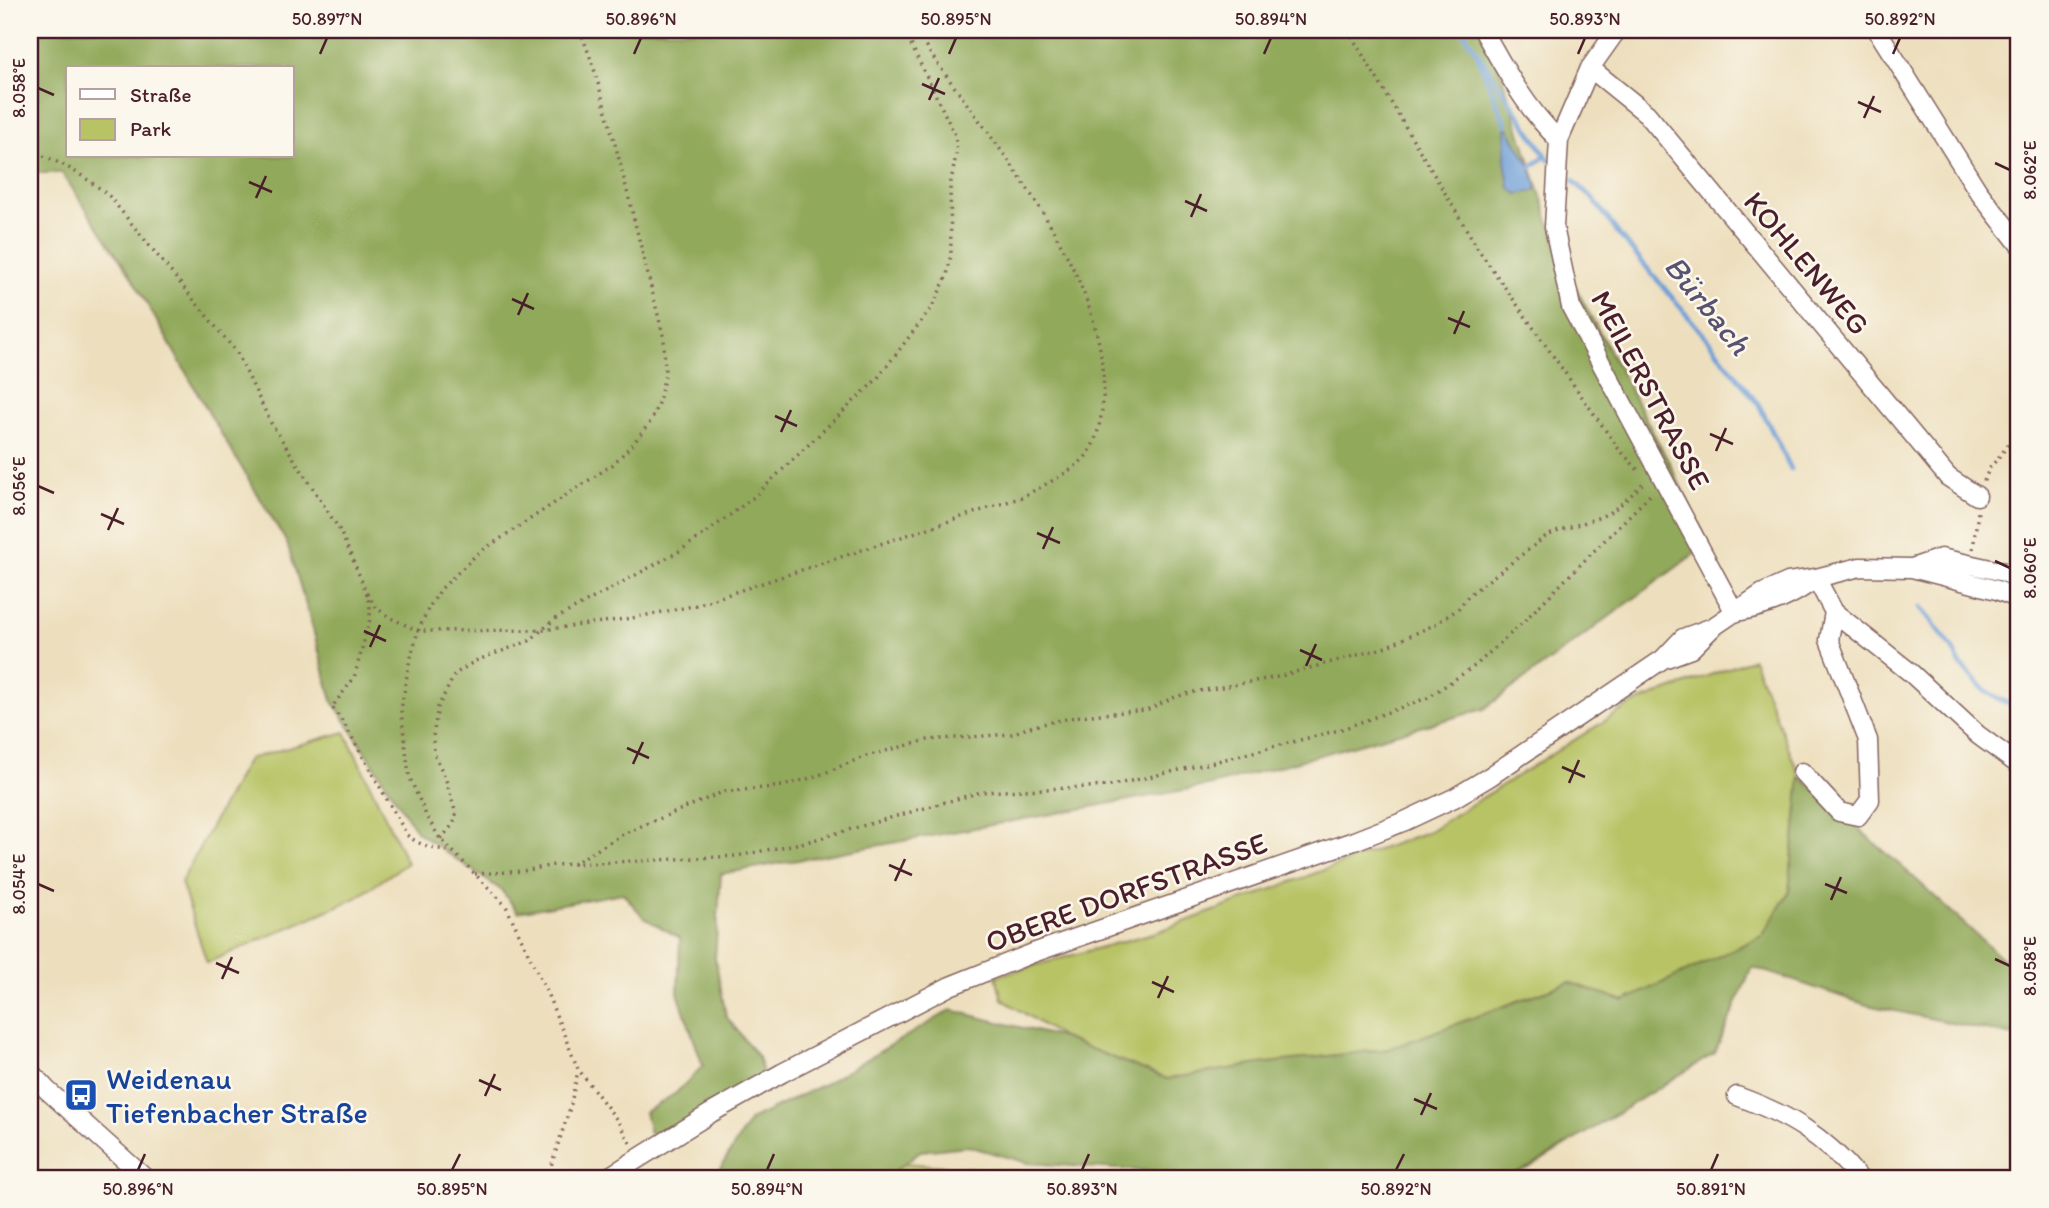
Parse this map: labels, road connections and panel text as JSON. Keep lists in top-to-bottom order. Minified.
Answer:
{"streets":{"street":["KOHLENWEG","MEILERSTRASSE","OBERE DORFSTRASSE"]},"crossings":[["KOHLENWEG","MEILERSTRASSE"],["MEILERSTRASSE","OBERE DORFSTRASSE"]],"water":["Bürbach"],"places":{"bus stop":["Weidenau Tiefenbacher Straße"]},"legend":["Straße","Park"],"coordinates":["50.897°N","50.896°N","50.895°N","50.894°N","50.893°N","50.892°N","8.058°E","8.062°E","8.056°E","8.060°E","8.054°E","50.891°N"]}
